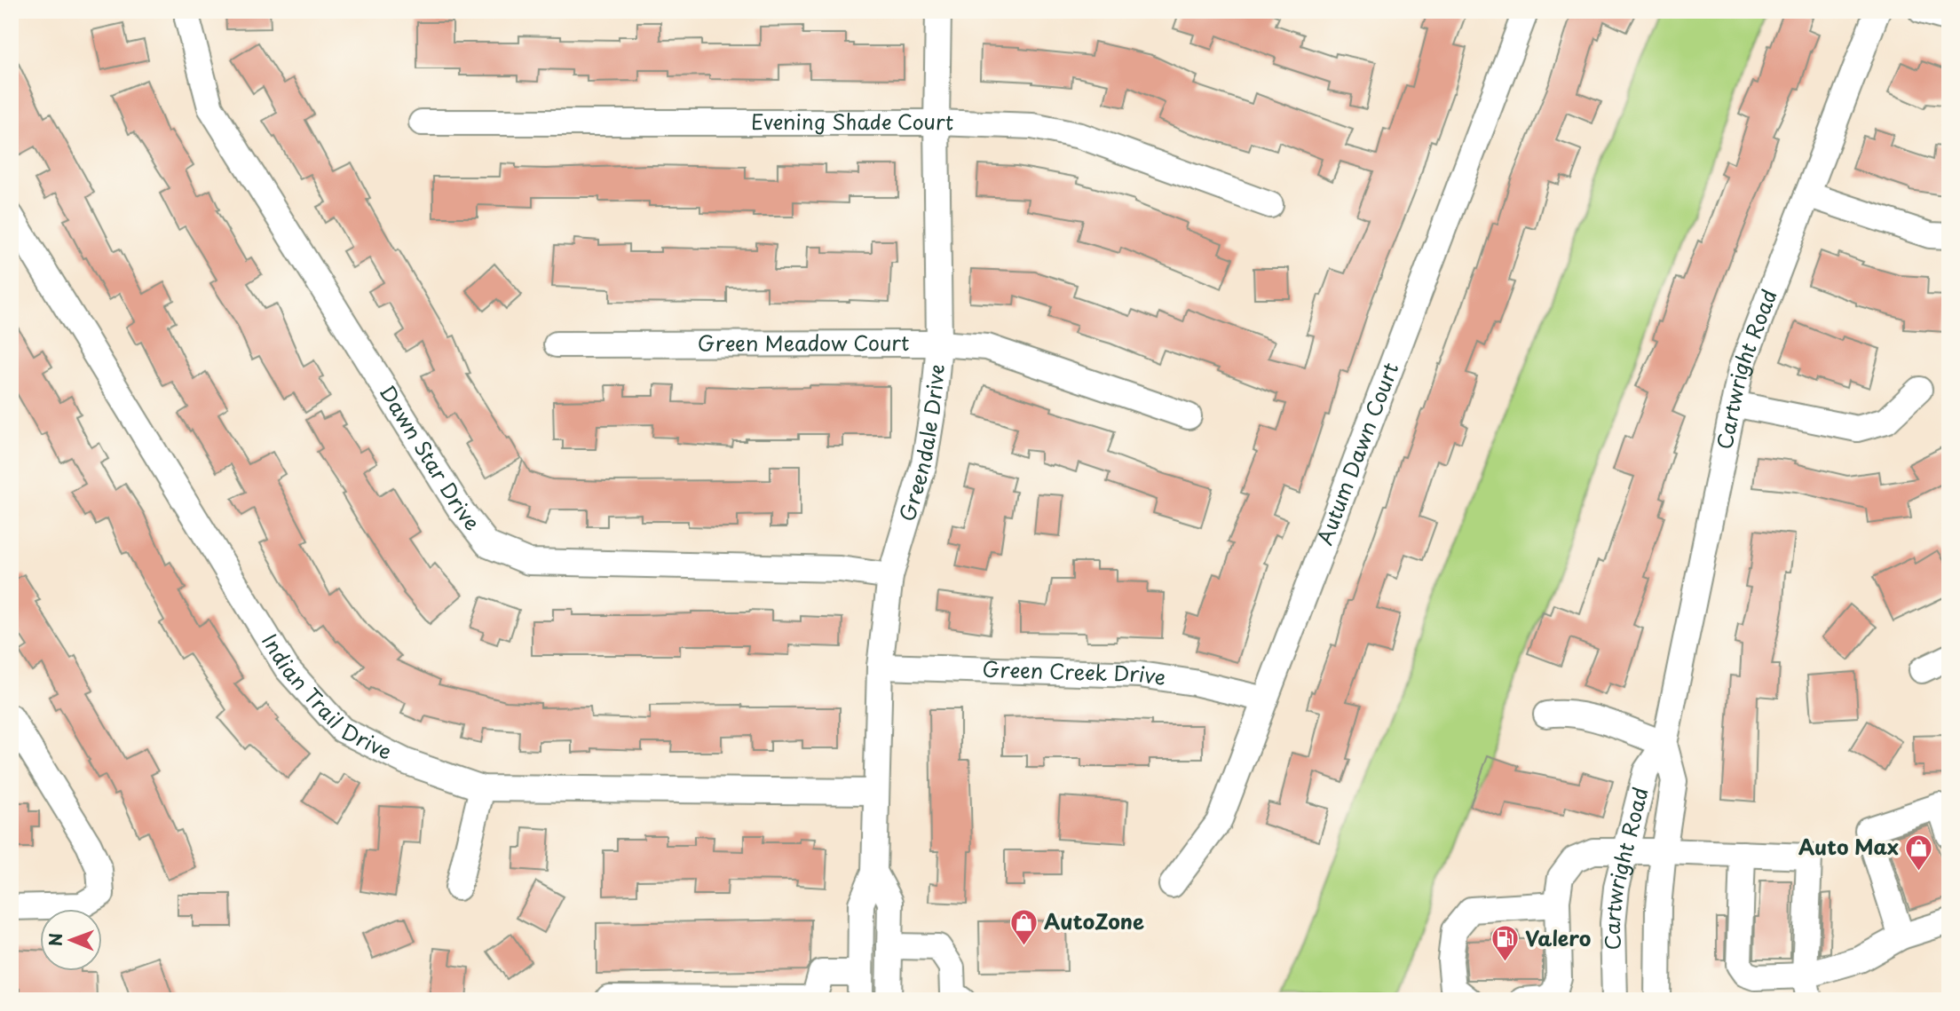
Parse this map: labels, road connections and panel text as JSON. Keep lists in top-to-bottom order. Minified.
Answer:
{"streets":{"street":["Evening Shade Court","Green Meadow Court","Cartwright Road","Greendale Drive","Autum Dawn Court","Dawn Star Drive","Green Creek Drive","Indian Trail Drive"]},"crossings":[["Evening Shade Court","Greendale Drive"],["Green Meadow Court","Greendale Drive"],["Greendale Drive","Dawn Star Drive"],["Greendale Drive","Green Creek Drive"],["Greendale Drive","Indian Trail Drive"],["Autum Dawn Court","Green Creek Drive"]],"places":{"shop":["Auto Max","AutoZone"],"fuel station":["Valero"]},"north":"left"}
